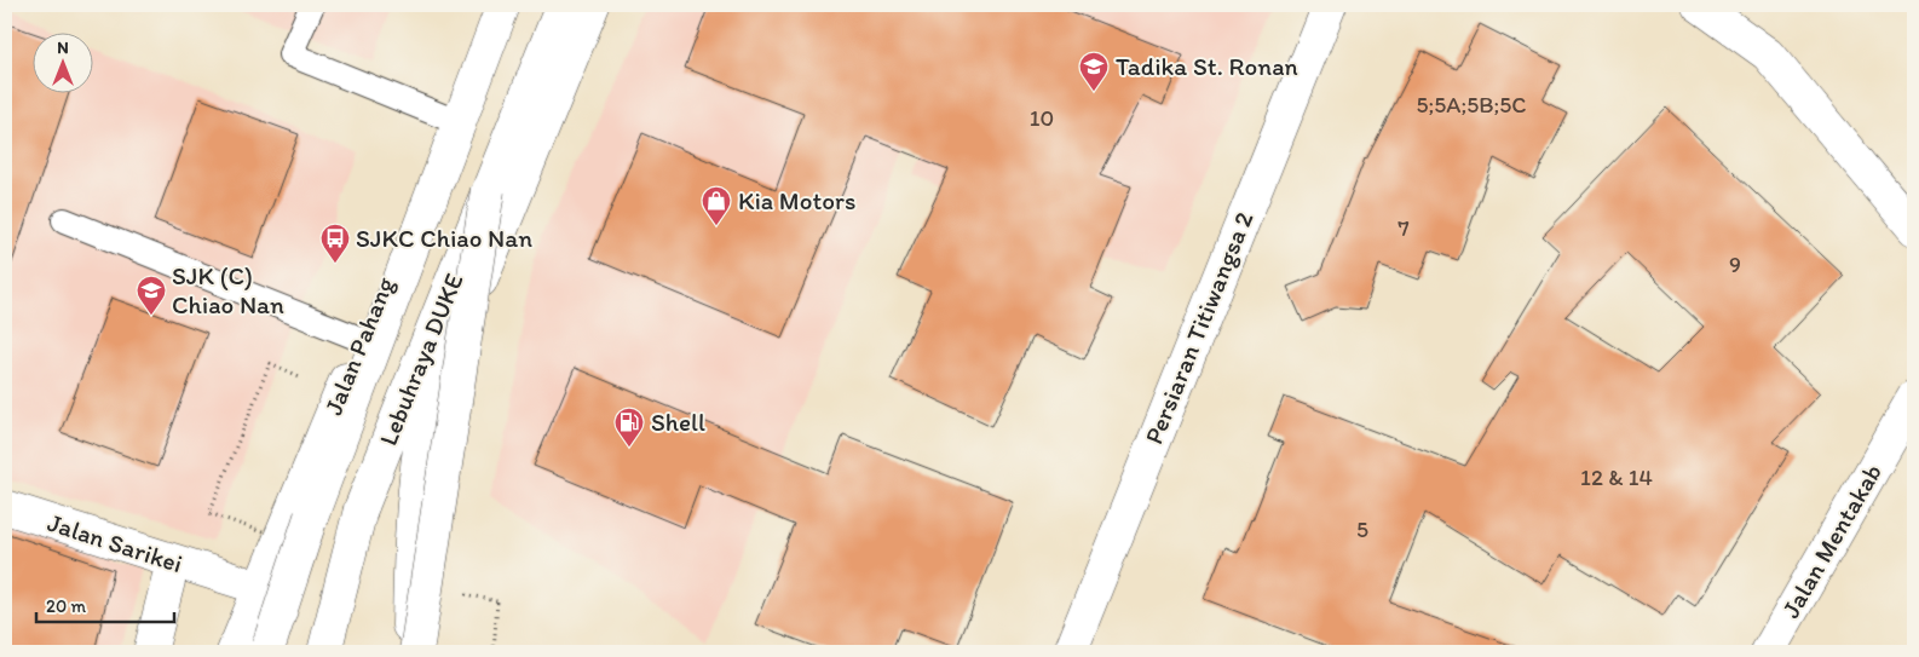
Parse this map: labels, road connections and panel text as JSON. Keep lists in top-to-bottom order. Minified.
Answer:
{"streets":{"main road":["Persiaran Titiwangsa 2","Jalan Pahang","Lebuhraya DUKE","Jalan Mentakab","Jalan Sarikei"]},"crossings":[["Jalan Pahang","Jalan Sarikei"]],"places":{"school or university":["Tadika St. Ronan","SJK (C) Chiao Nan"],"shop":["Kia Motors"],"bus stop":["SJKC Chiao Nan"],"fuel station":["Shell"]},"house_numbers":["5;5A;5B;5C","10","7","9","12 & 14","5"],"scale_bar":"20 m","north":"top"}
